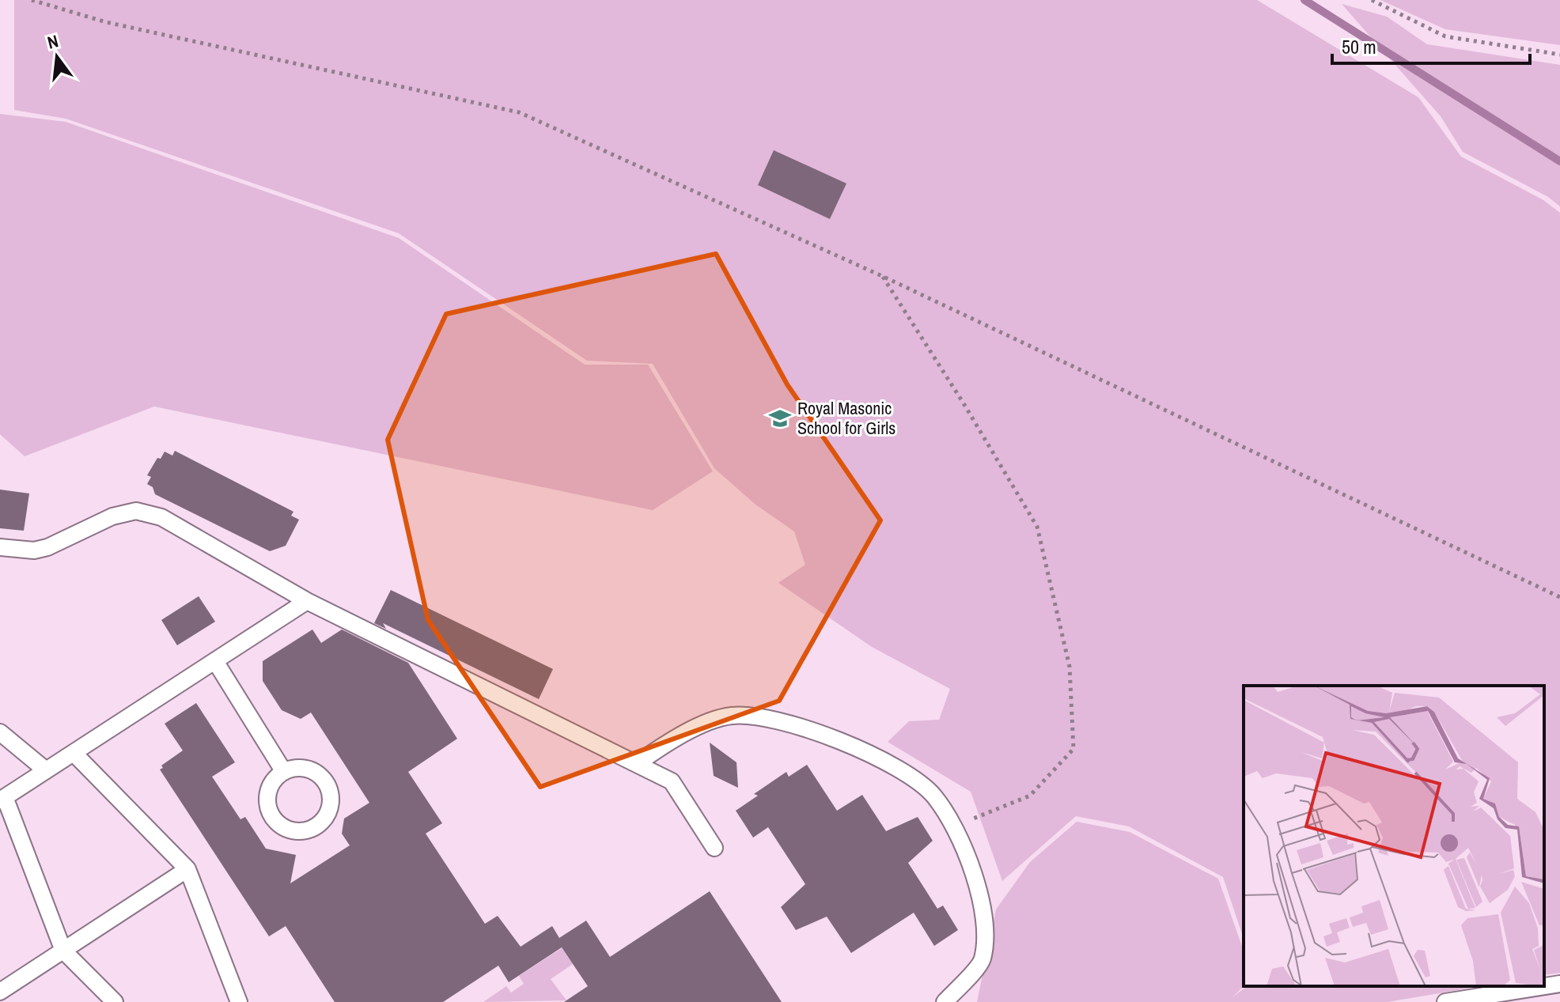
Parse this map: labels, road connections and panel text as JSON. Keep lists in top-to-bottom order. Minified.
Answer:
{"places":{"school or university":["Royal Masonic School for Girls"]},"scale_bar":"50 m","north":"top"}
